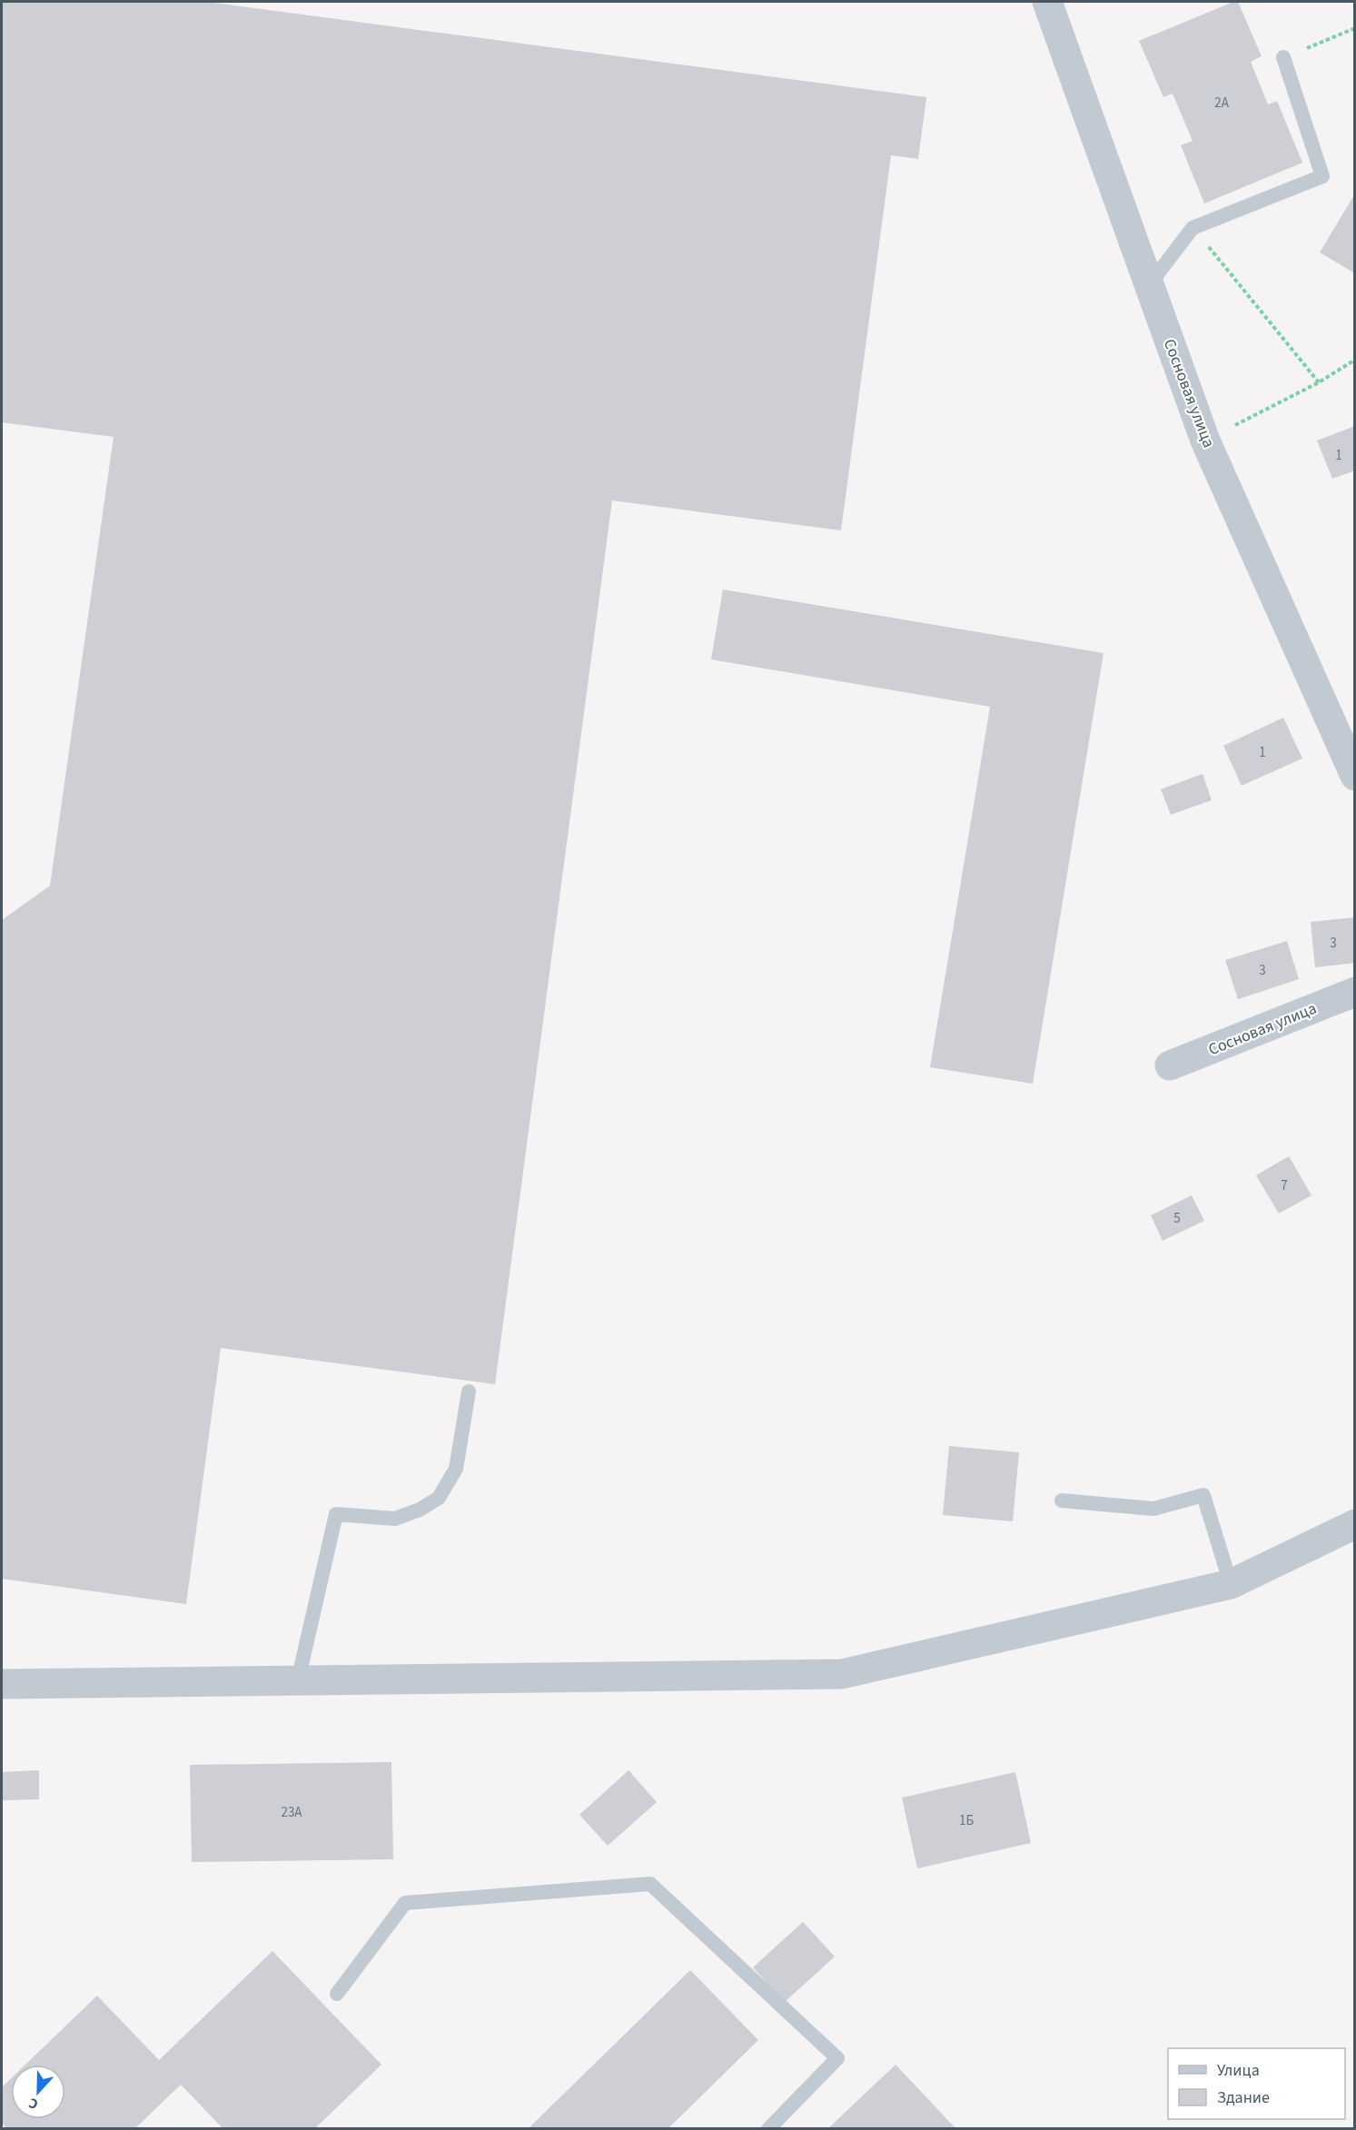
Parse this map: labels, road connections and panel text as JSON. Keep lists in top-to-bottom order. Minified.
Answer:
{"streets":{"street":["Сосновая улица"]},"house_numbers":["2А","1","1","3","3","7","5","23А","1Б"],"legend":["Улица","Здание"],"north":"bottom"}
